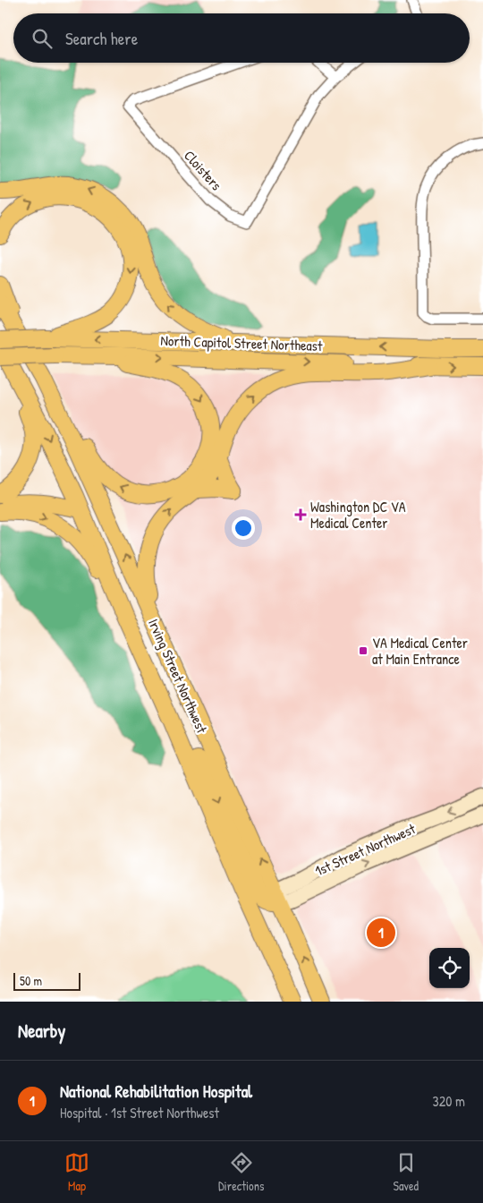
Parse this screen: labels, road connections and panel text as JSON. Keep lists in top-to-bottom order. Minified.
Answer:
{"streets":{"main road":["North Capitol Street Northeast","Irving Street Northwest"],"street":["Cloisters","1st Street Northwest"]},"crossings":[["Irving Street Northwest","1st Street Northwest"]],"places":{"health":["Washington DC VA Medical Center"],"transit":["VA Medical Center at Main Entrance"]},"scale_bar":"50 m","page":{"search":"Search here","pins":"1","scale":"50 m","heading":"Nearby","list":[{"mark":"1","name":"National Rehabilitation Hospital","note":"Hospital · 1st Street Northwest","value":"320 m"}],"nav":["Map","Directions","Saved"]}}
